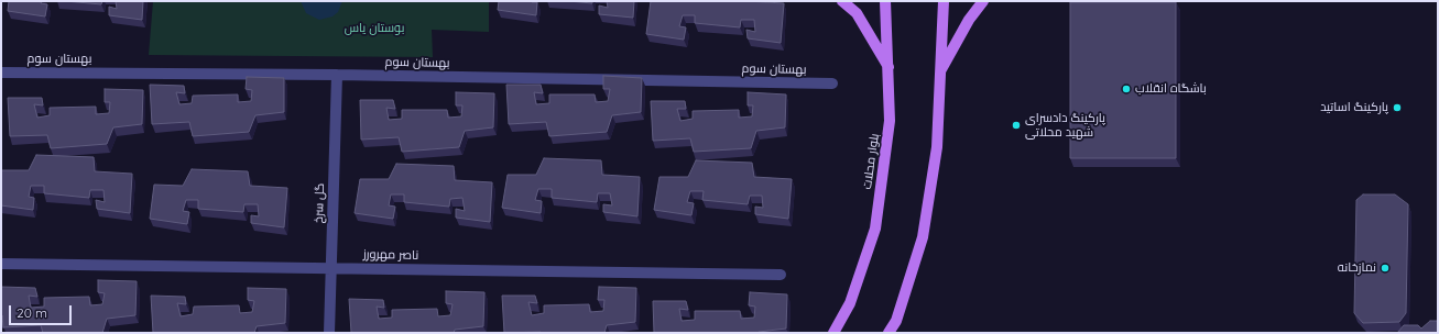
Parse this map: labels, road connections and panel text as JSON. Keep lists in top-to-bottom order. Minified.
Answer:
{"streets":{"main road":["بلوار محلات"],"street":["بهستان سوم","گل سرخ","ناصر مهرورز"]},"crossings":[["بهستان سوم","گل سرخ"],["گل سرخ","ناصر مهرورز"]],"parks":["بوستان یاس"],"places":["باشگاه انقلاب","پارکینگ اساتید","پارکینگ دادسرای شهید محلاتی","نمازخانه"],"scale_bar":"20 m"}
